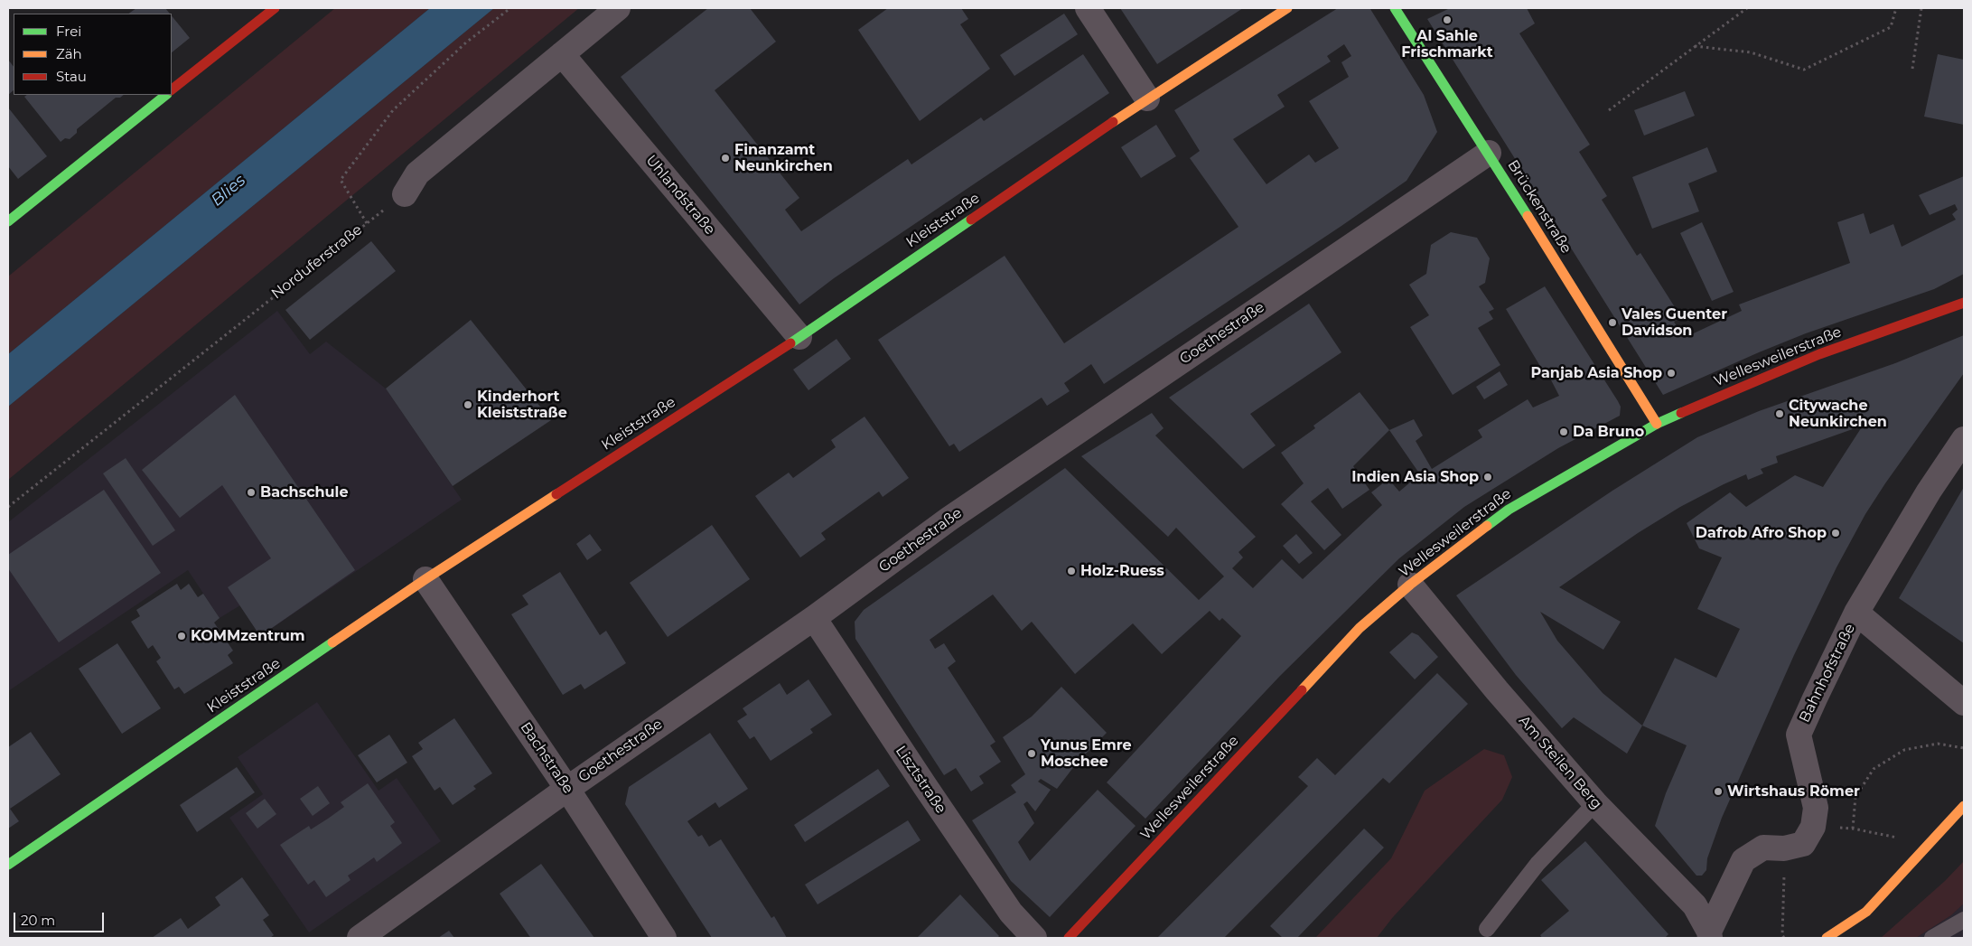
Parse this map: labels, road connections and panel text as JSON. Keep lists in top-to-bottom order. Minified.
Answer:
{"streets":{"street":["Uhlandstraße","Brückenstraße","Kleiststraße","Goethestraße","Wellesweilerstraße","Bahnhofstraße","Bachstraße","Am Steilen Berg","Lisztstraße"],"path":["Norduferstraße"]},"crossings":[["Uhlandstraße","Kleiststraße"],["Brückenstraße","Goethestraße"],["Brückenstraße","Wellesweilerstraße"],["Kleiststraße","Bachstraße"],["Goethestraße","Bachstraße"],["Goethestraße","Lisztstraße"],["Wellesweilerstraße","Am Steilen Berg"]],"water":["Blies"],"places":["Al Sahle Frischmarkt","Finanzamt Neunkirchen","Vales Guenter Davidson","Panjab Asia Shop","Kinderhort Kleiststraße","Citywache Neunkirchen","Da Bruno","Indien Asia Shop","Bachschule","Dafrob Afro Shop","Holz-Ruess","KOMMzentrum","Yunus Emre Moschee","Wirtshaus Römer"],"legend":["Frei","Zäh","Stau"],"scale_bar":"20 m"}
